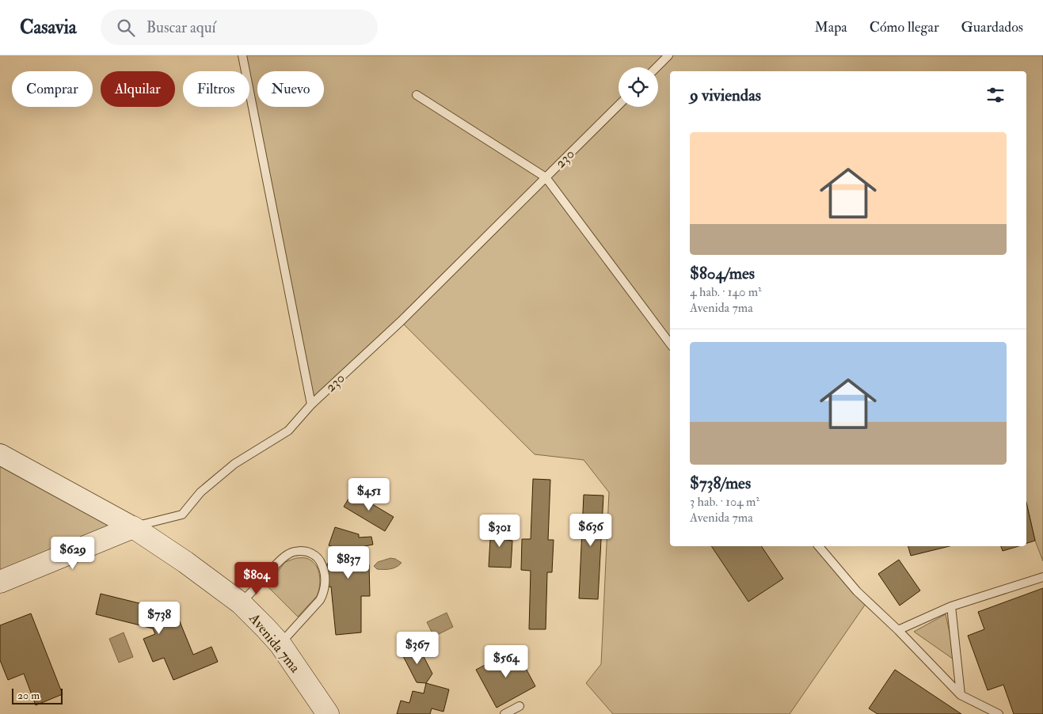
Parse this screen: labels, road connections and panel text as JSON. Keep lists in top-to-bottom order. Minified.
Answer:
{"streets":{"main road":["Avenida 7ma"],"lane":["230"]},"crossings":[["230","Avenida 7ma"]],"scale_bar":"20 m","page":{"header":"Casavia","search":"Buscar aquí","nav":["Mapa","Cómo llegar","Guardados"],"chip":["Comprar","Alquilar","Filtros","Nuevo"],"heading":"9 viviendas","list":[{"name":"$804/mes","note":"4 hab. · 140 m² · Avenida 7ma"},{"name":"$738/mes","note":"3 hab. · 104 m² · Avenida 7ma"}],"price":["$451","$636","$301","$629","$837","$804","$738","$367","$564"],"scale":"20 m"}}
